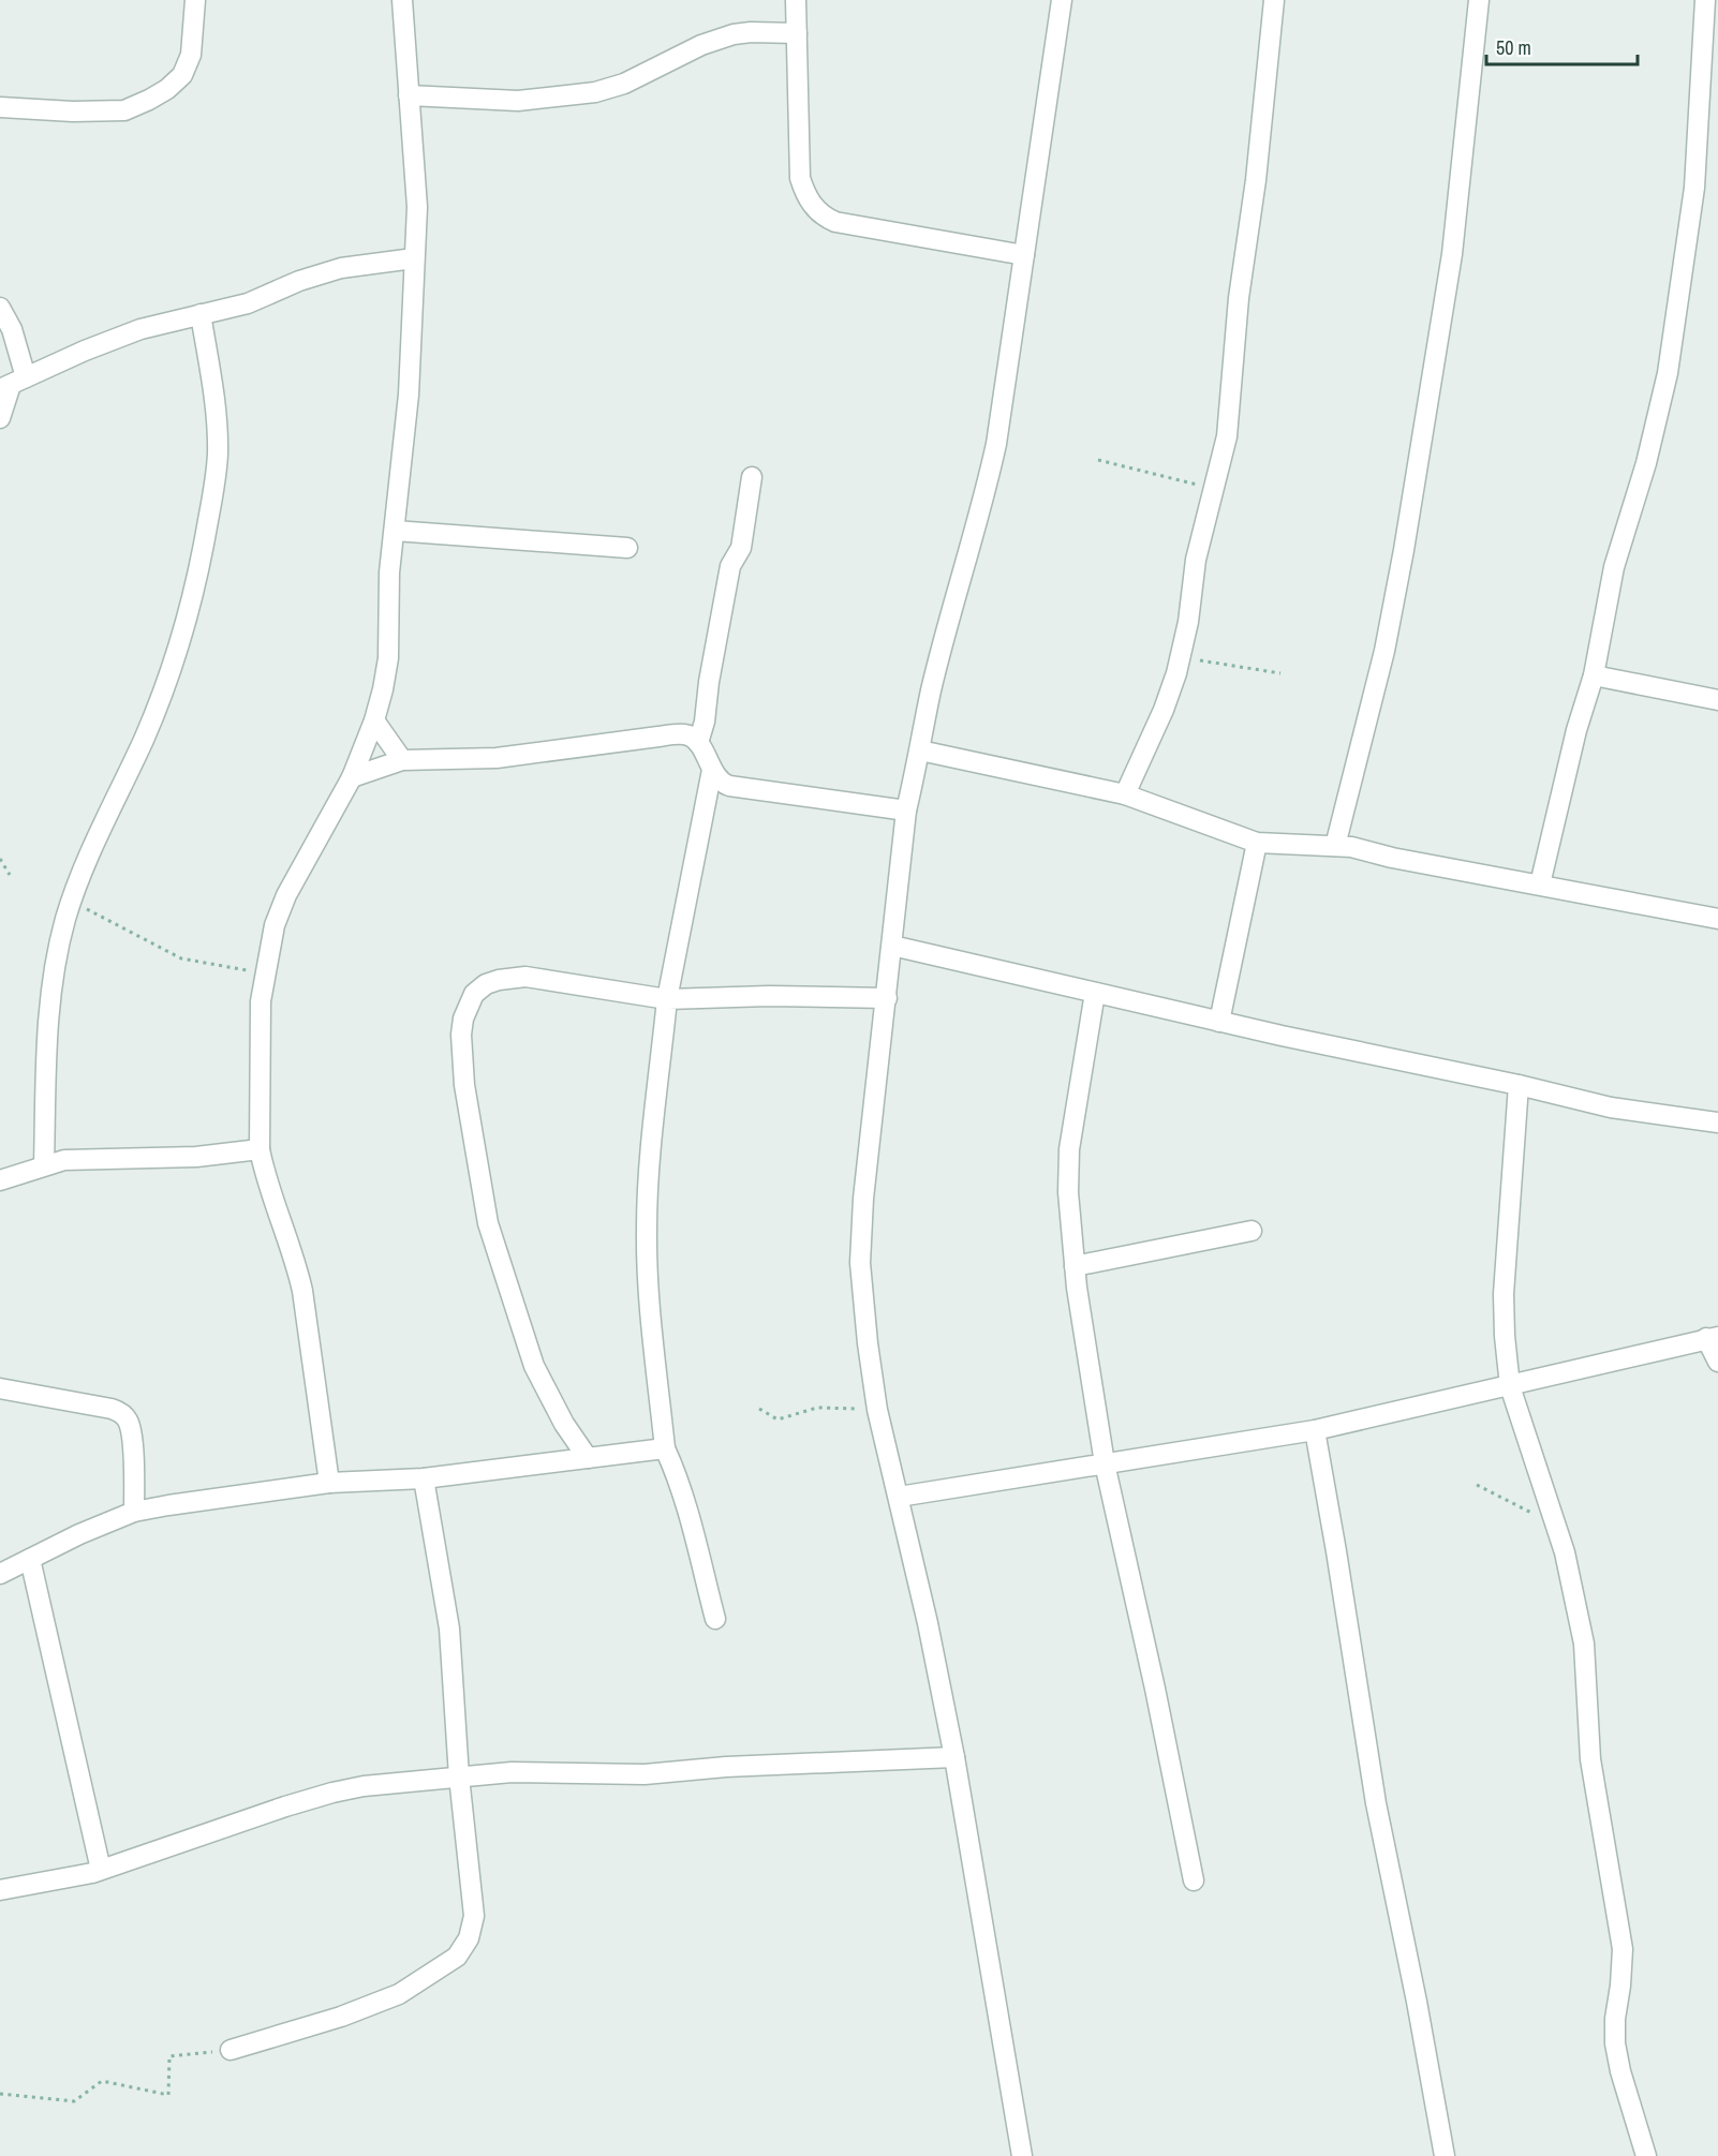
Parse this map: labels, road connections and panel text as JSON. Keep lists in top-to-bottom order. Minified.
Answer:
{"scale_bar":"50 m"}
